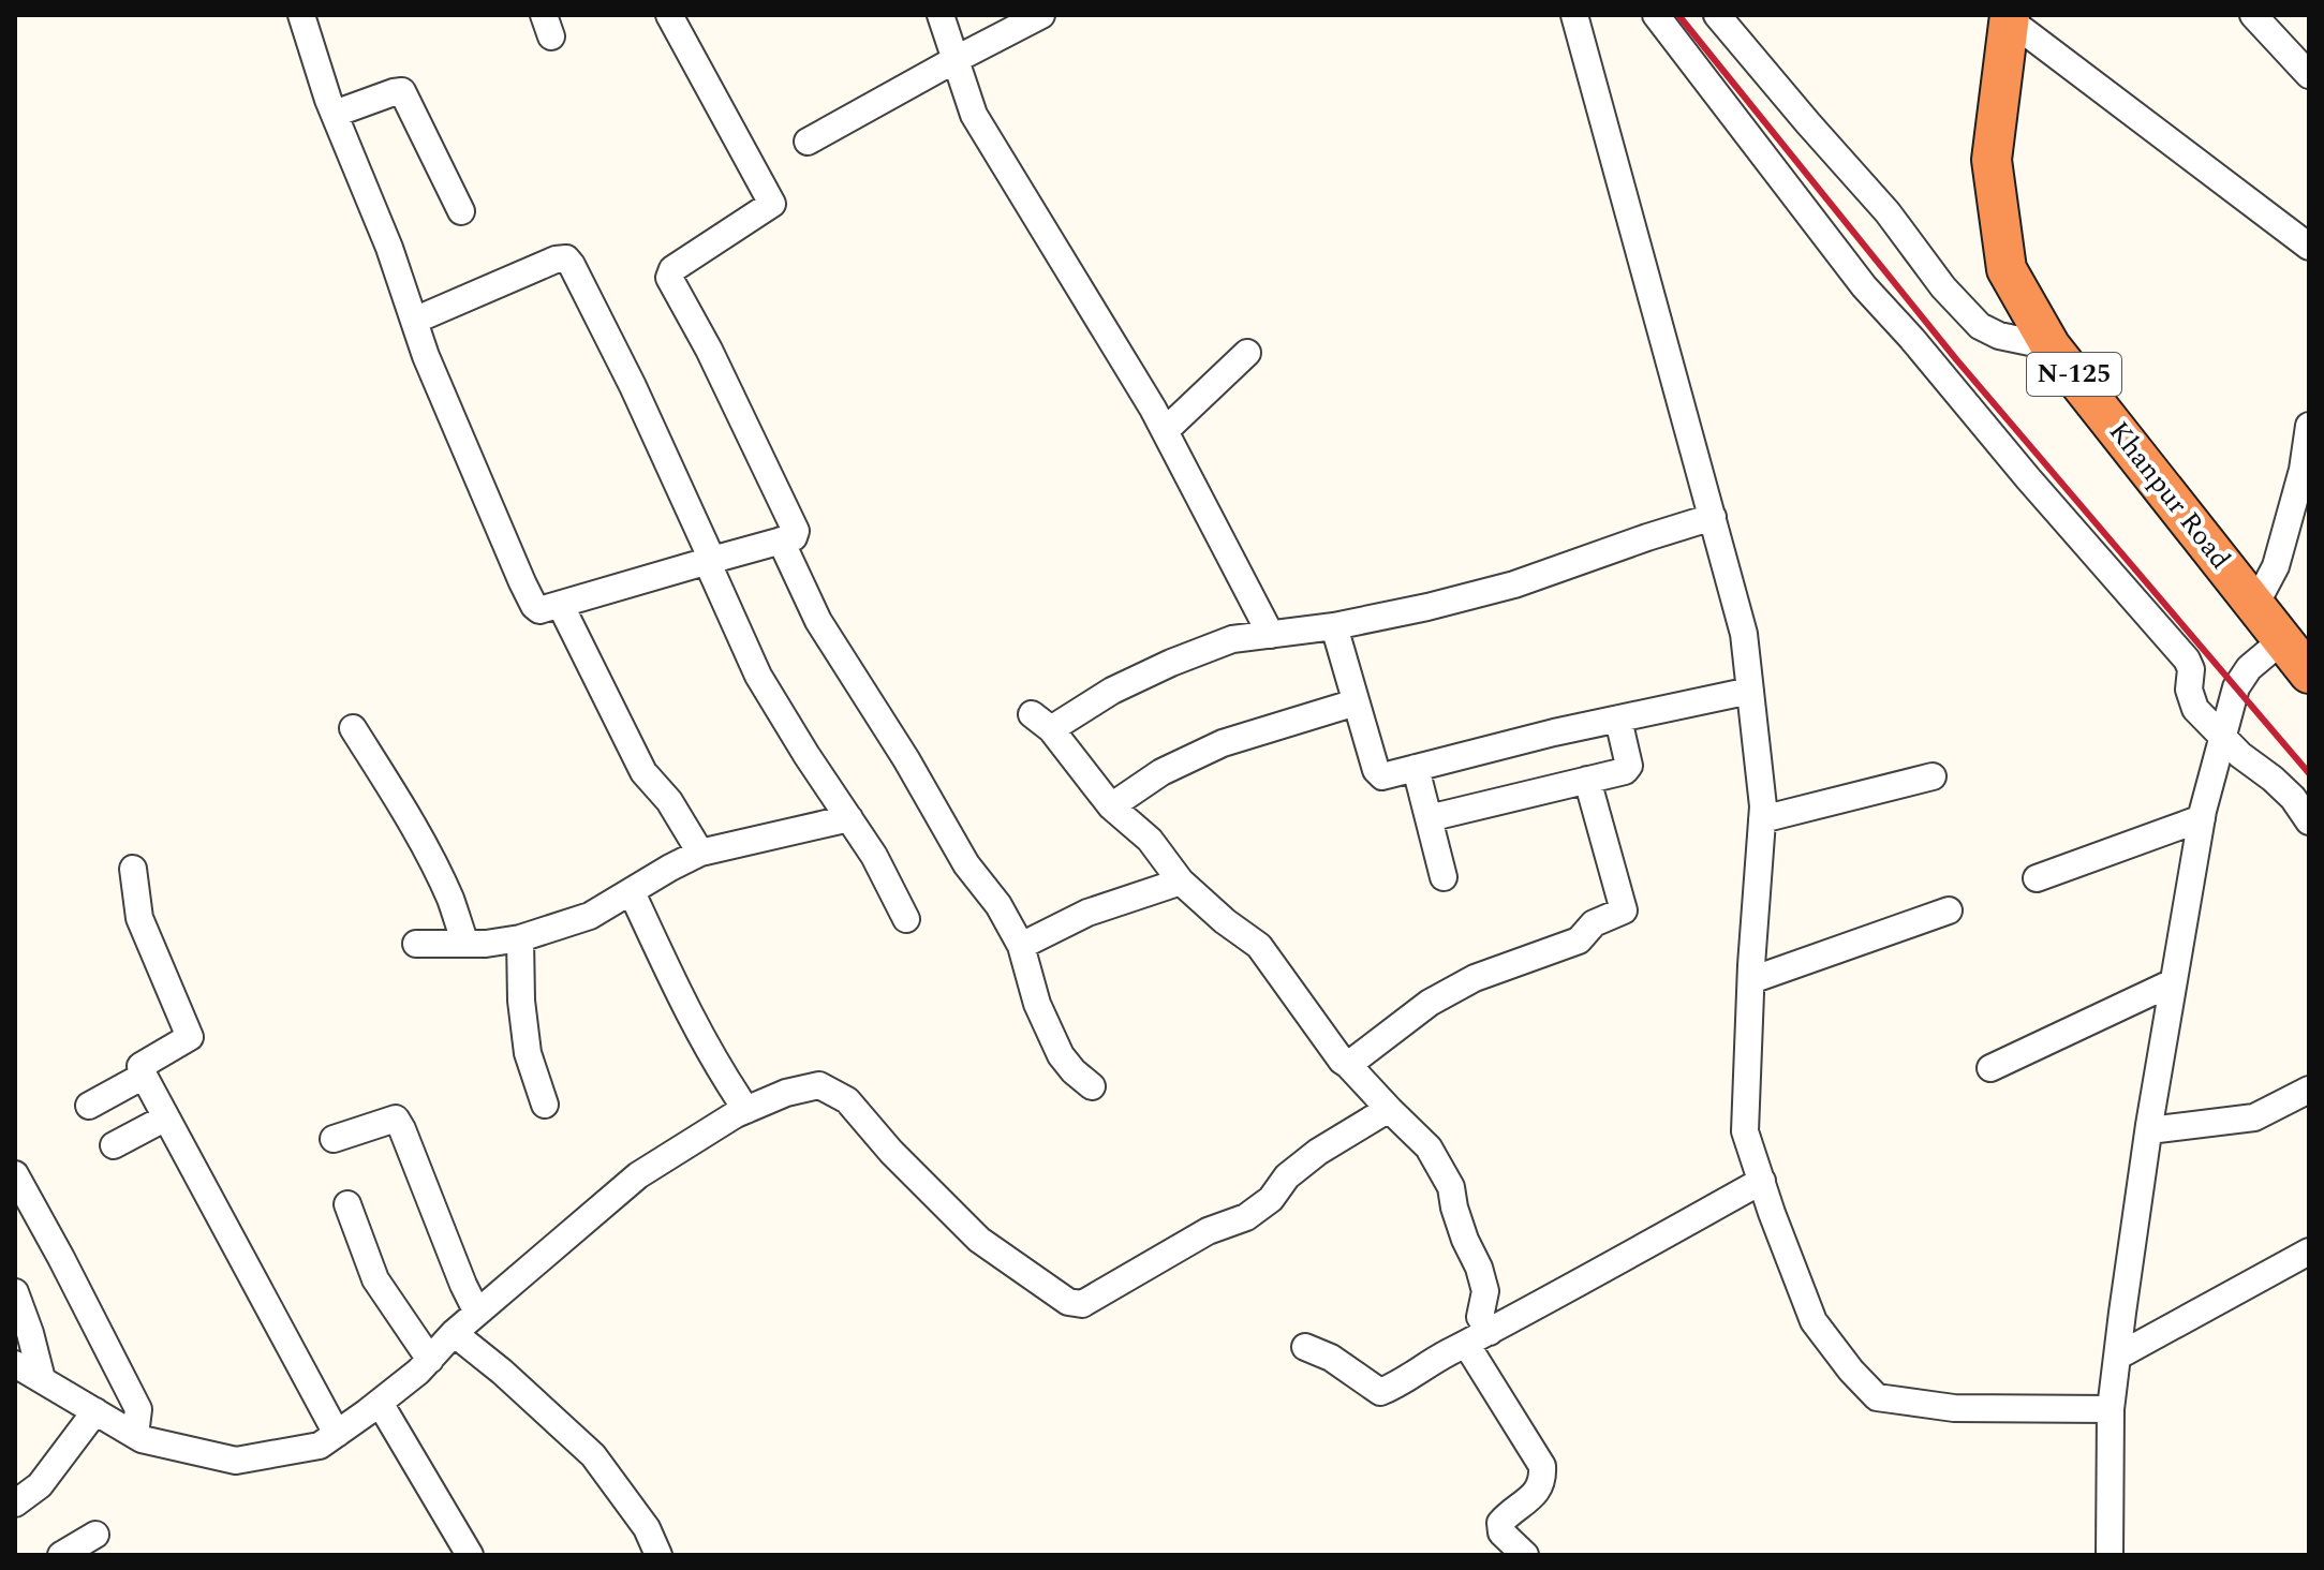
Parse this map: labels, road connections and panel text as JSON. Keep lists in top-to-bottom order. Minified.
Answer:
{"streets":{"highway":["N-125","Khanpur Road"]}}
